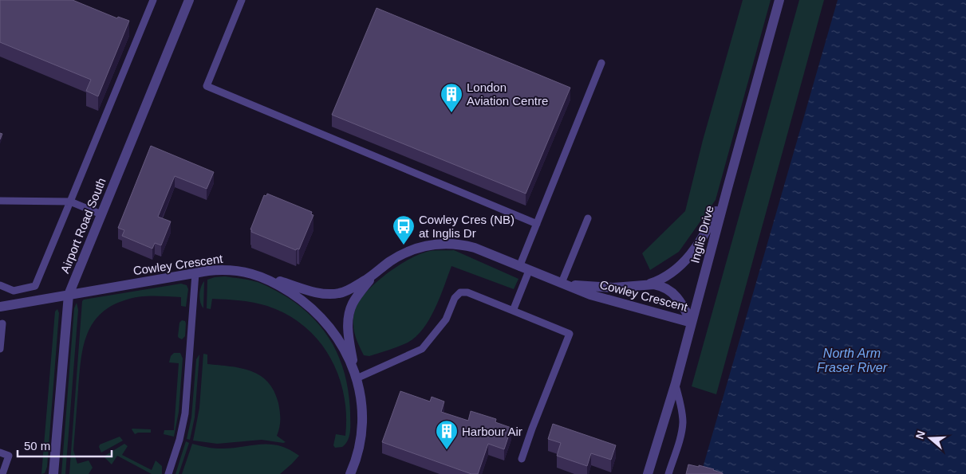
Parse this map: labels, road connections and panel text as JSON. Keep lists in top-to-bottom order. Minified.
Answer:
{"streets":{"street":["Airport Road South","Inglis Drive","Cowley Crescent"]},"crossings":[["Airport Road South","Cowley Crescent"],["Inglis Drive","Cowley Crescent"]],"water":["North Arm Fraser River"],"places":{"building":["London Aviation Centre","Harbour Air"],"bus stop":["Cowley Cres (NB) at Inglis Dr"]},"scale_bar":"50 m","north":"left"}
